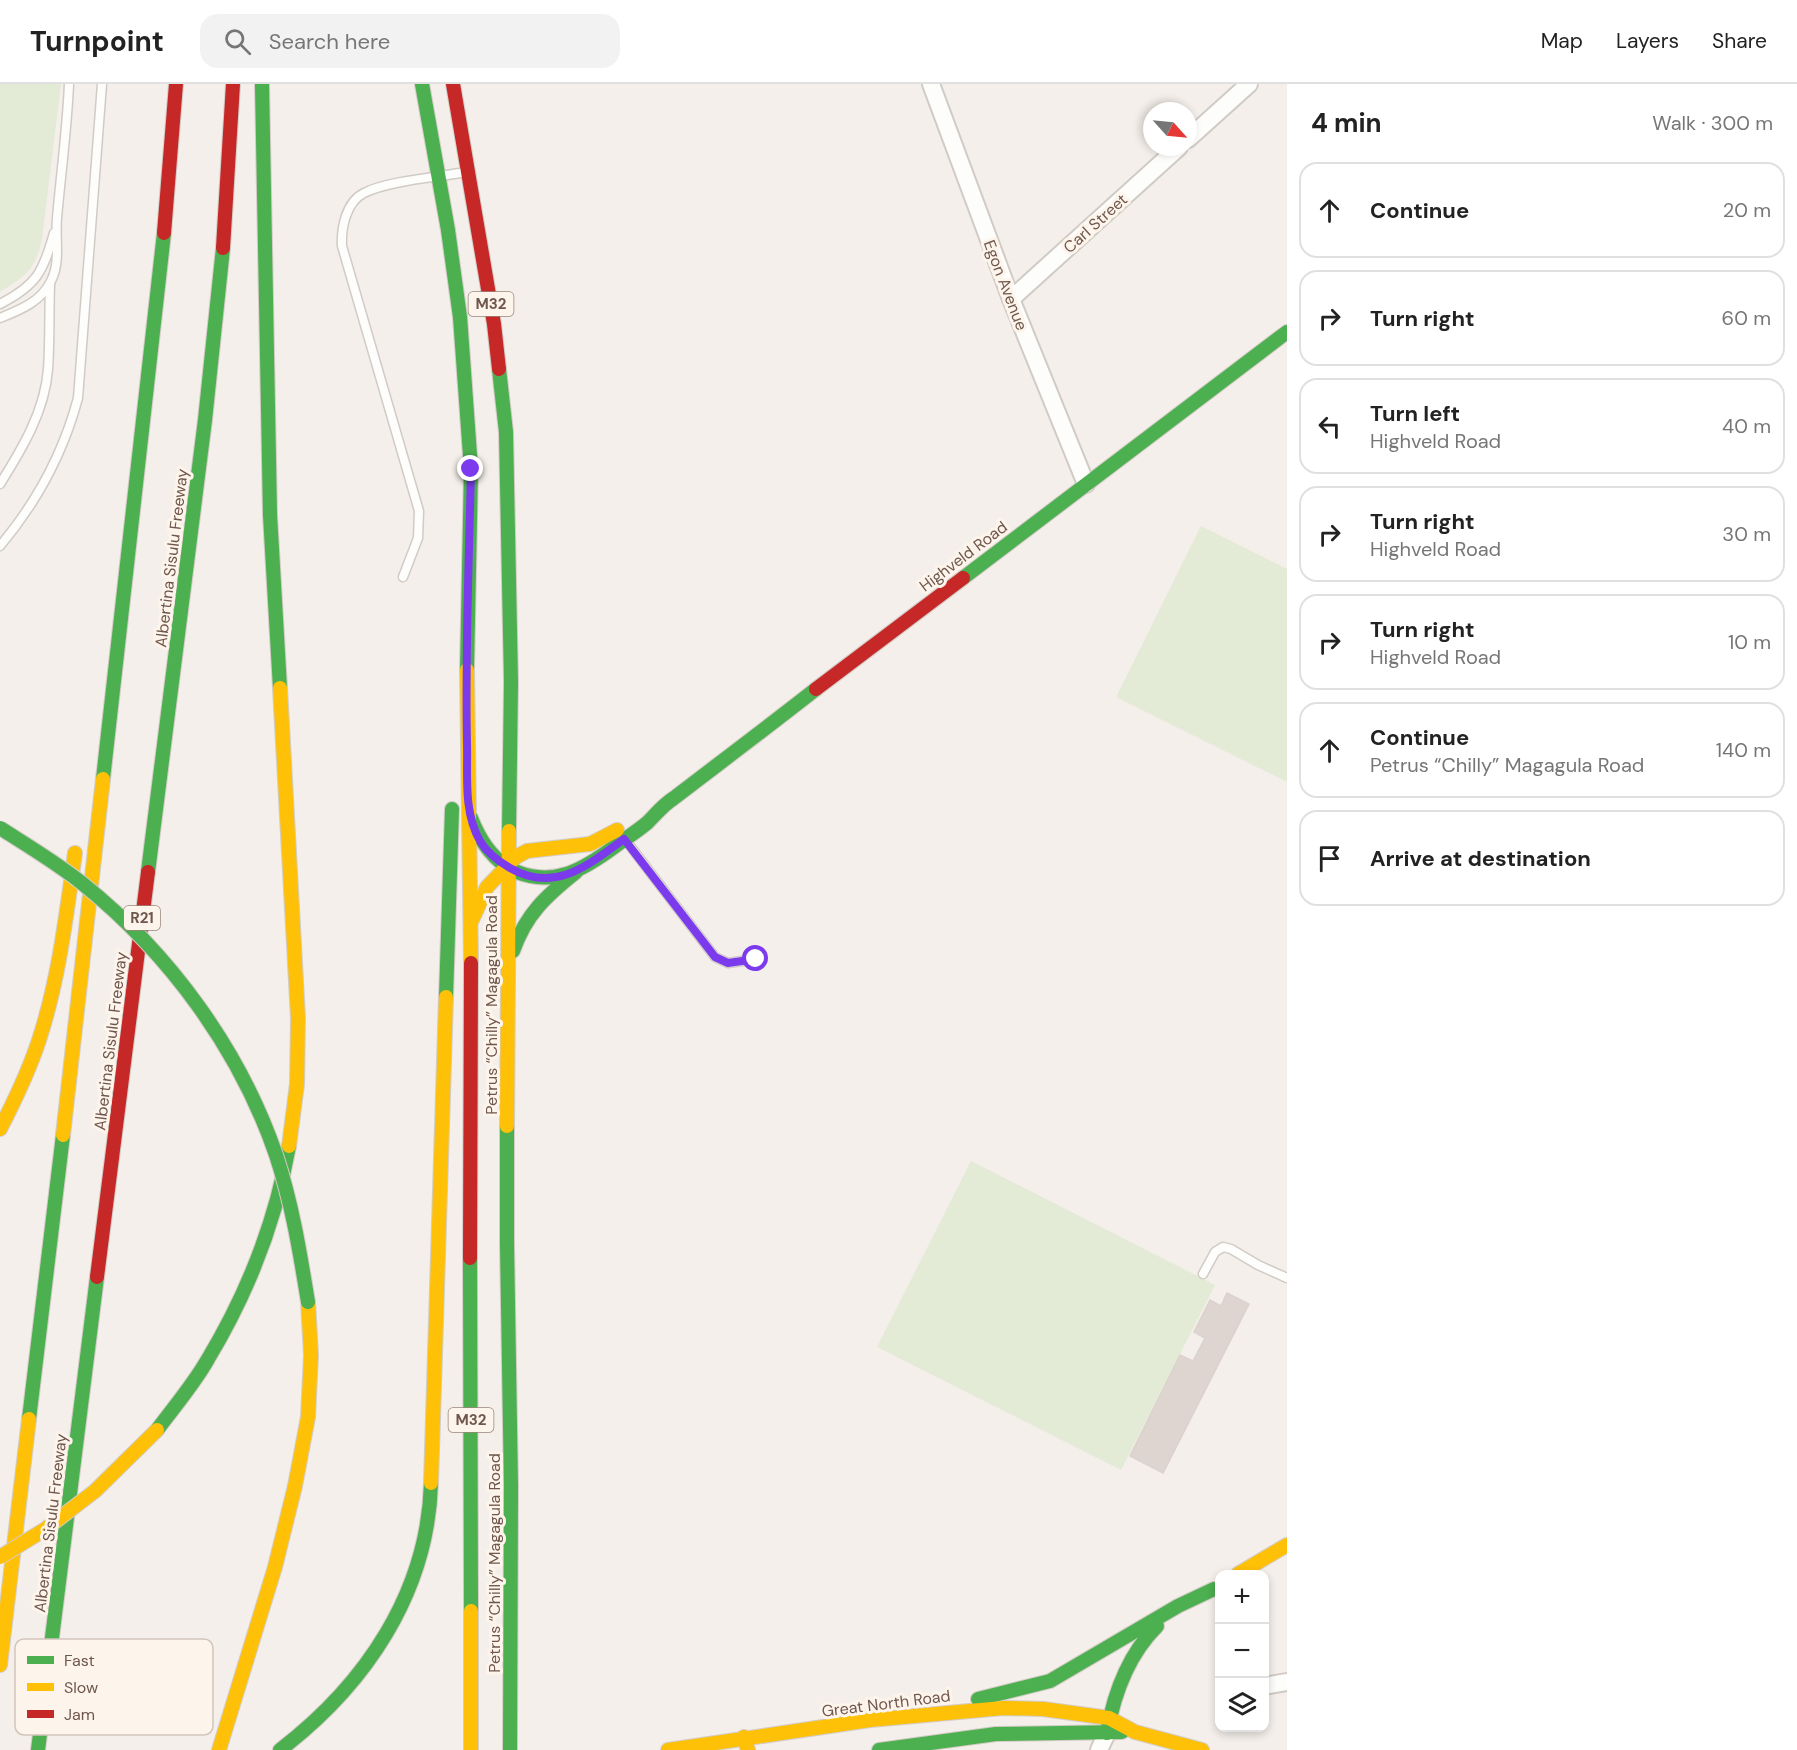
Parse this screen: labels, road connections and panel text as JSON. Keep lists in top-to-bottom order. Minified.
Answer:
{"streets":{"main road":["M32","Highveld Road","Albertina Sisulu Freeway","R21","Petrus “Chilly” Magagula Road","Great North Road"],"street":["Carl Street","Egon Avenue"]},"crossings":[["Carl Street","Egon Avenue"],["Egon Avenue","Highveld Road"],["Highveld Road","Petrus “Chilly” Magagula Road"]],"legend":["Fast","Slow","Jam"],"north":"bottom right","page":{"header":"Turnpoint","search":"Search here","nav":["Map","Layers","Share"],"heading":["4 min","Walk · 300 m"],"list":[["Continue","20 m"],["Turn right","60 m"],["Turn left","Highveld Road","40 m"],["Turn right","Highveld Road","30 m"],["Turn right","Highveld Road","10 m"],["Continue","Petrus “Chilly” Magagula Road","140 m"],"Arrive at destination"],"map_buttons":["+","−"]}}
